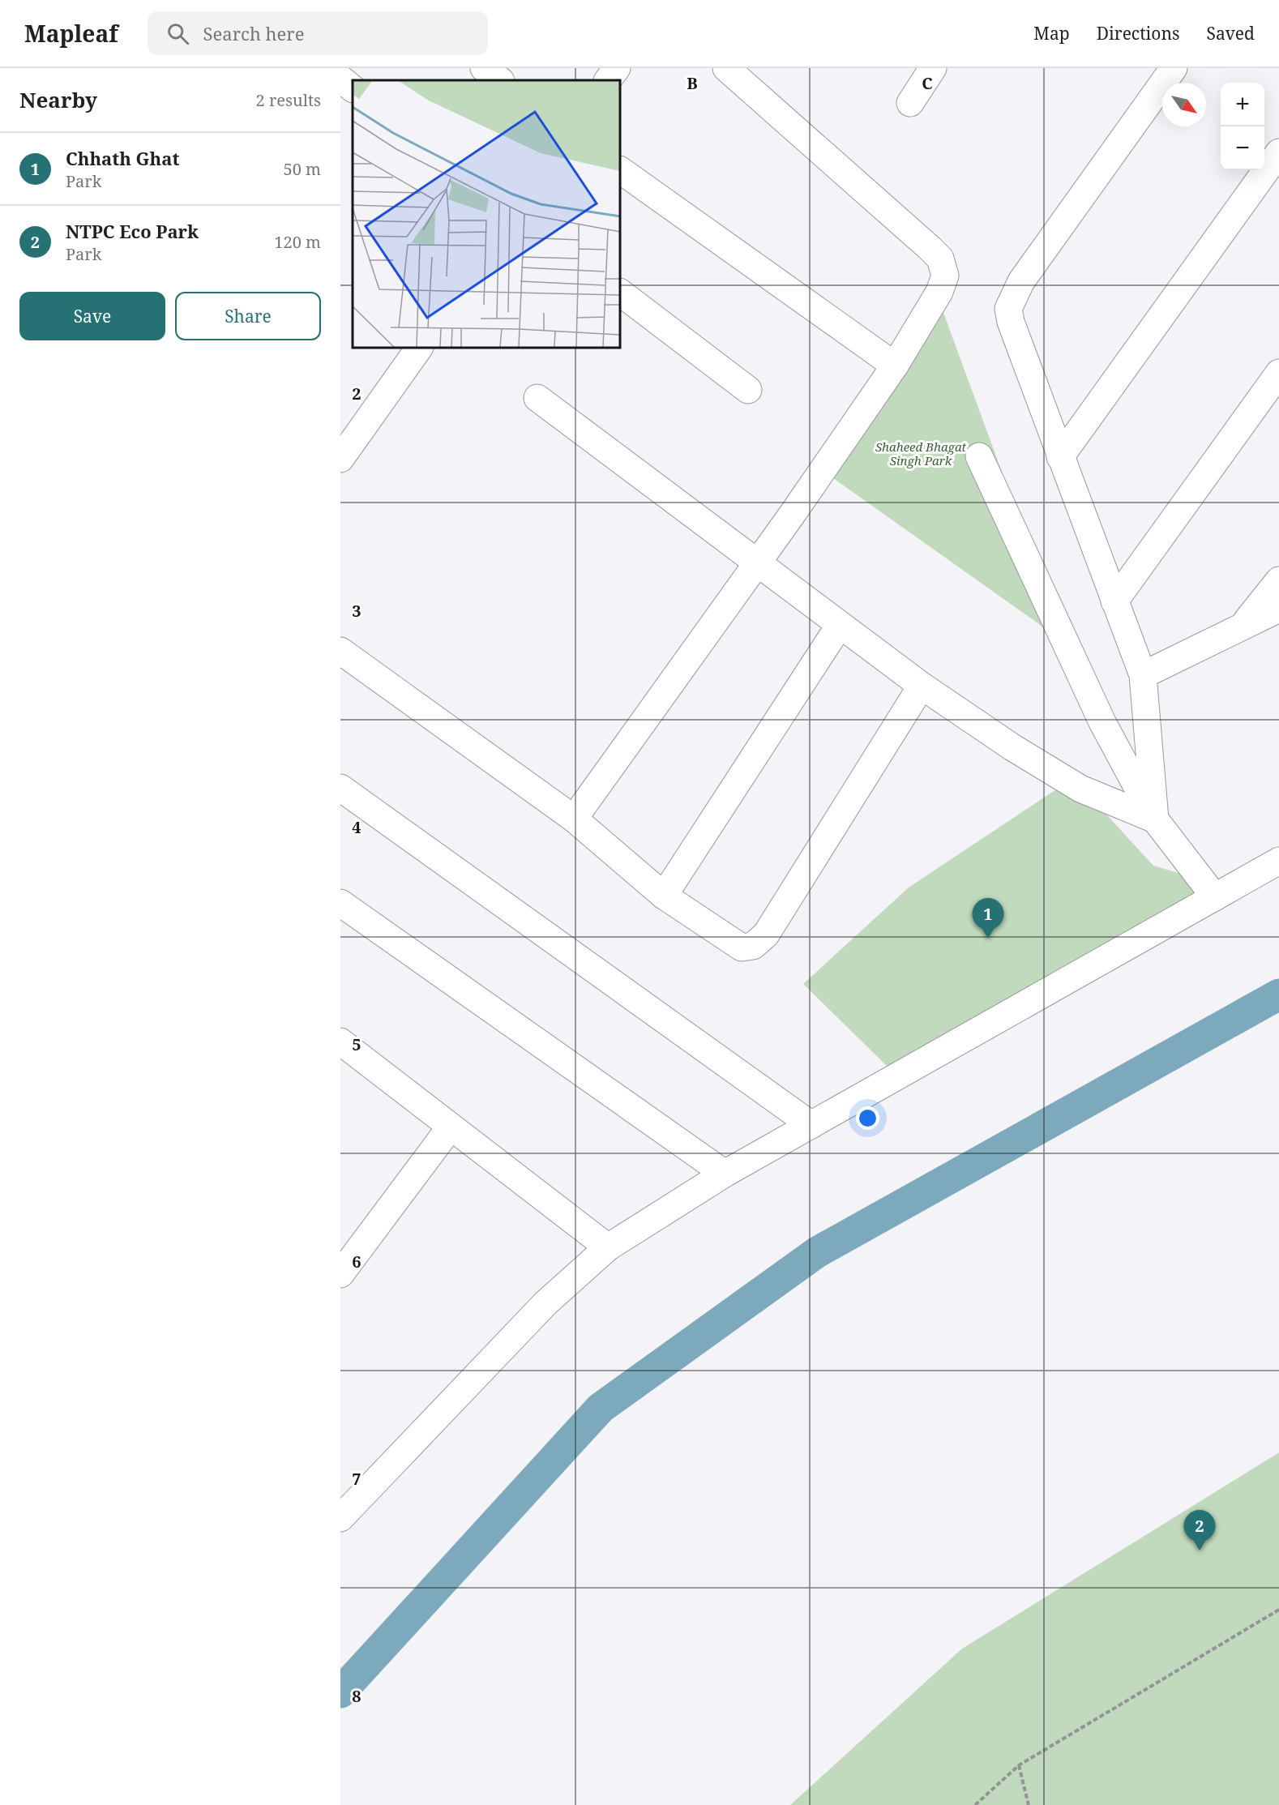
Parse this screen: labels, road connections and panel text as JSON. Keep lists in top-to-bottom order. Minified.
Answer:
{"parks":["Shaheed Bhagat Singh Park"],"north":"bottom right","page":{"header":"Mapleaf","search":"Search here","nav":["Map","Directions","Saved"],"heading":["Nearby","2 results"],"map_buttons":["+","−"],"list":[{"mark":"1","name":"Chhath Ghat","note":"Park","value":"50 m"},{"mark":"2","name":"NTPC Eco Park","note":"Park","value":"120 m"}],"buttons":["Save","Share"],"pins":["1","2"]},"grid":{"columns":["B","C"],"rows":["2","3","4","5","6","7","8"]}}
